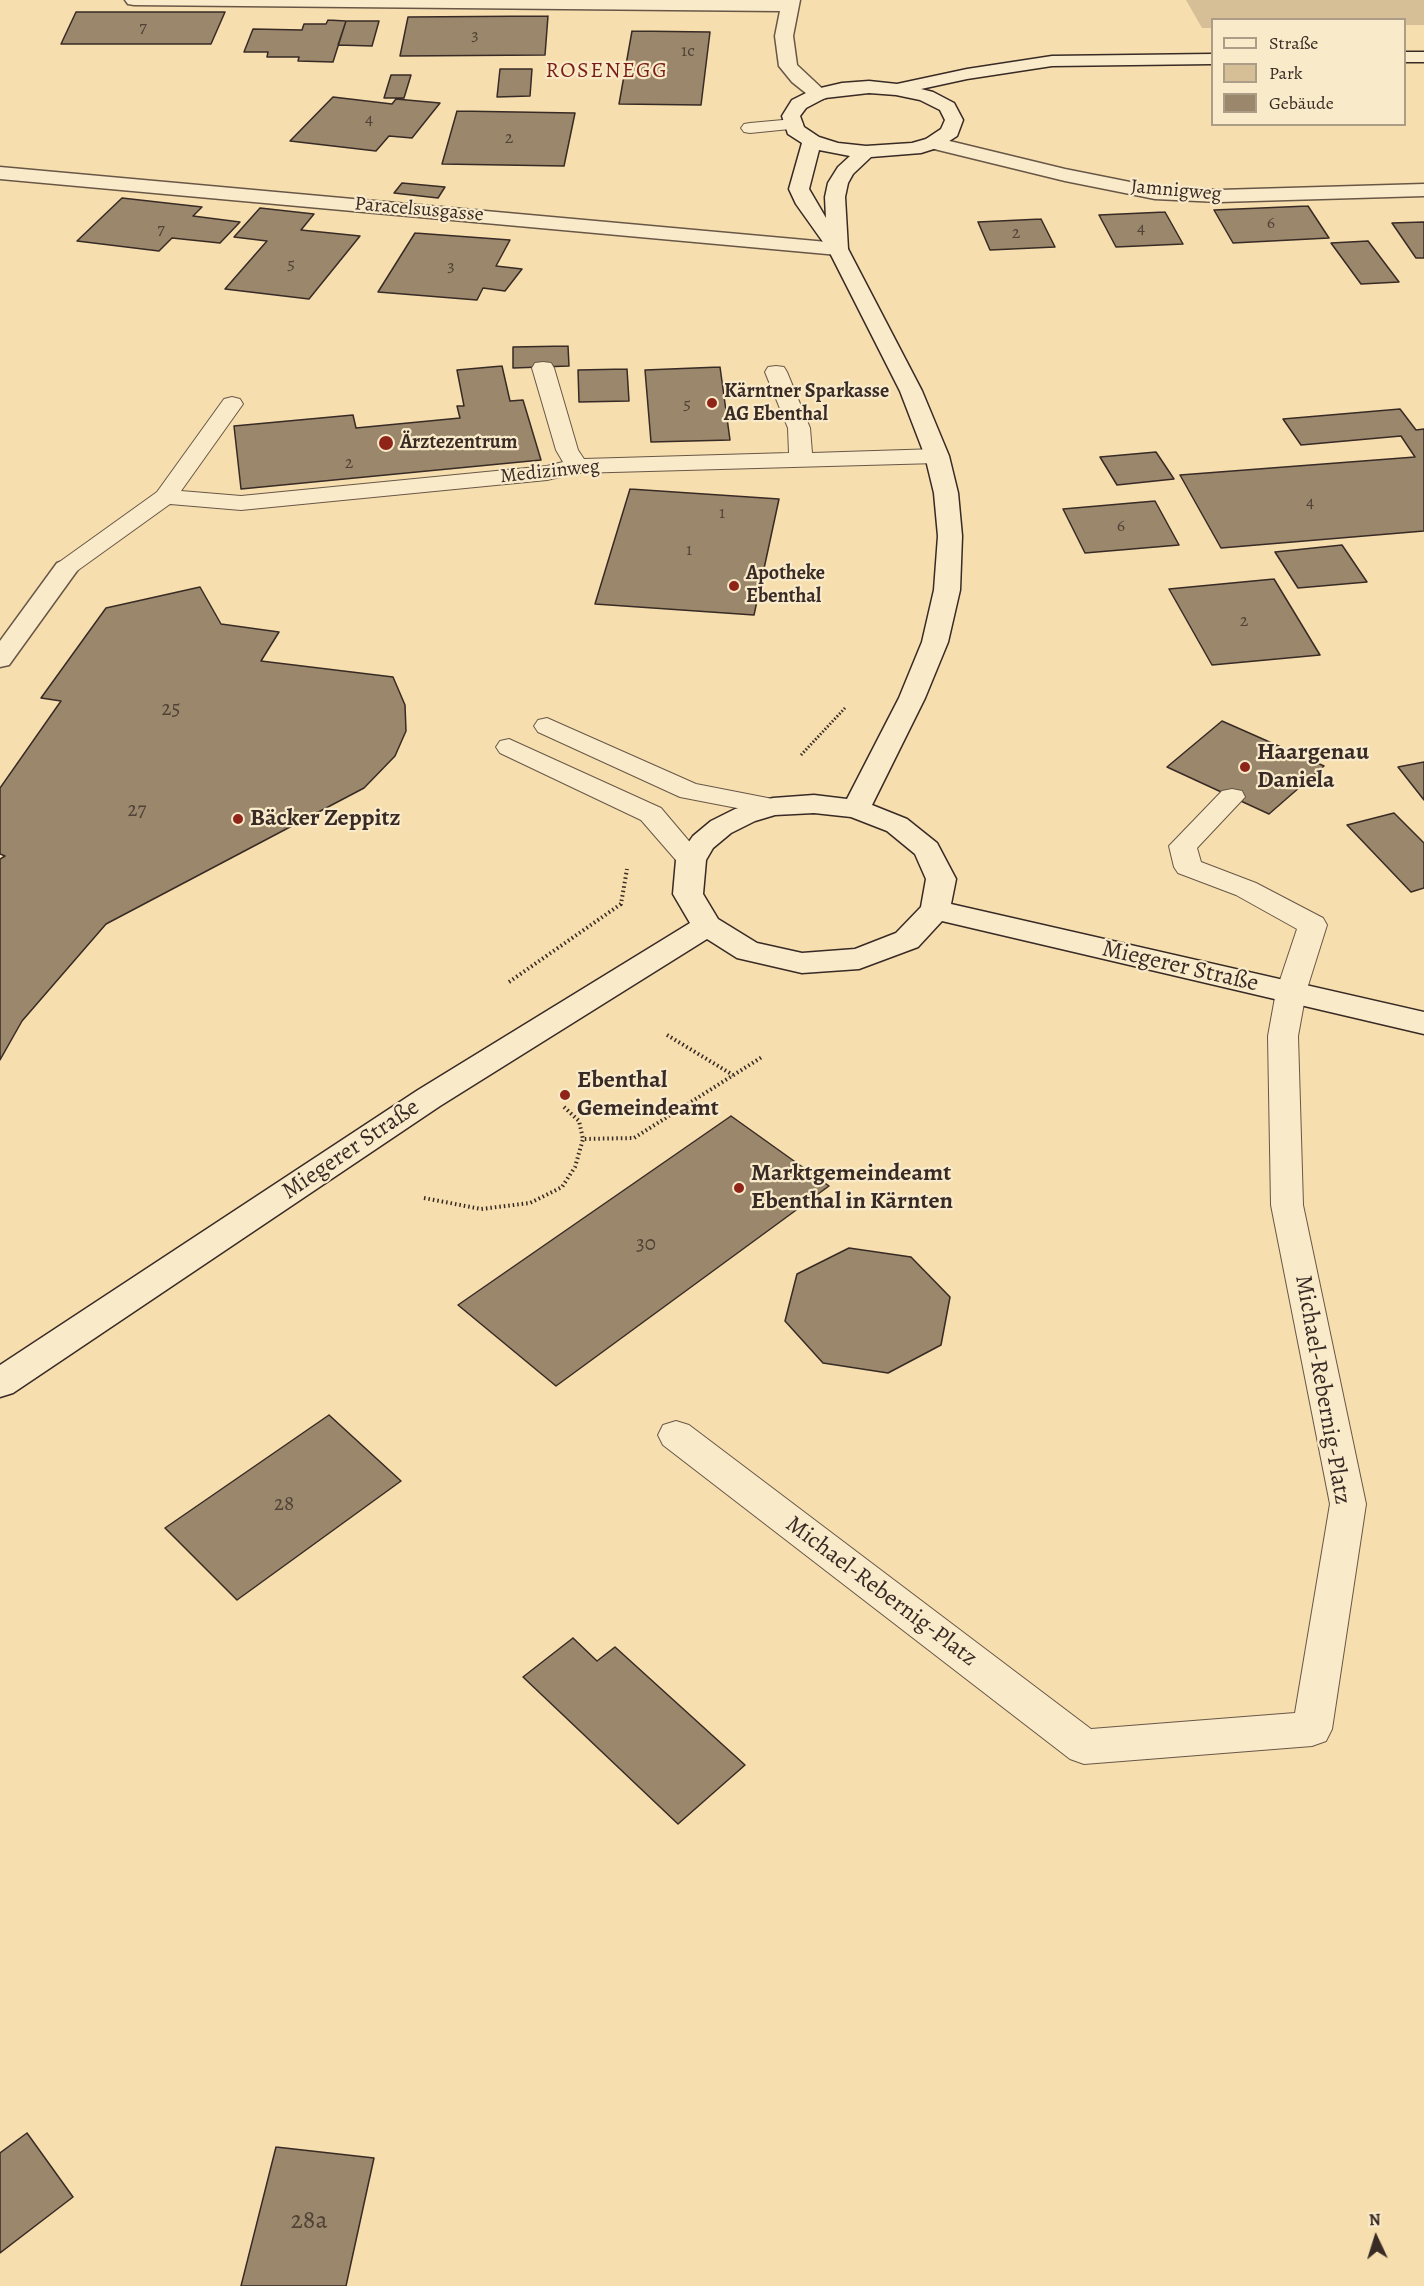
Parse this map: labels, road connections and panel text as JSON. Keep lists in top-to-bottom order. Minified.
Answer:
{"streets":{"main road":["Jamnigweg","Paracelsusgasse","Miegerer Straße"],"lane":["Medizinweg","Michael-Rebernig-Platz"]},"crossings":[["Miegerer Straße","Michael-Rebernig-Platz"]],"districts":["ROSENEGG"],"places":["Kärntner Sparkasse AG Ebenthal","Ärztezentrum","Apotheke Ebenthal","Haargenau Daniela","Bäcker Zeppitz","Ebenthal Gemeindeamt","Marktgemeindeamt Ebenthal in Kärnten"],"house_numbers":["7","3","1c","4","2","6","4","7","2","5","3","5","2","4","1","6","1","2","25","27","30","28","28a"],"legend":["Straße","Park","Gebäude"],"north":"top"}
